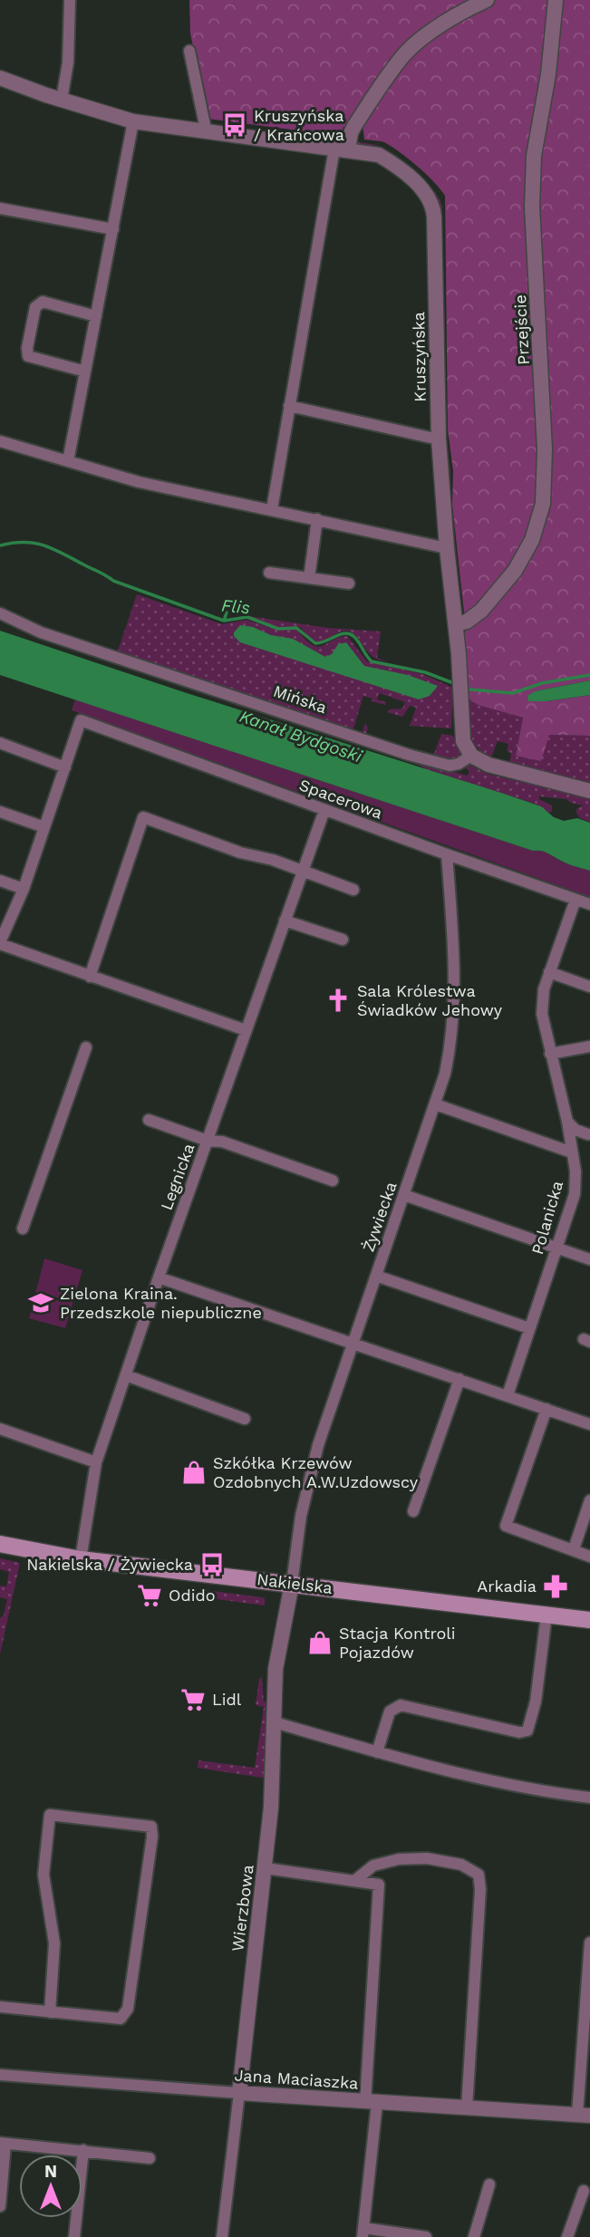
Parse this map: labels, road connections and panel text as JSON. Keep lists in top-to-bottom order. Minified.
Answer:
{"streets":{"main road":["Nakielska"],"street":["Przejście","Kruszyńska","Mińska","Spacerowa","Legnicka","Żywiecka","Polanicka","Wierzbowa","Jana Maciaszka"]},"crossings":[["Przejście","Kruszyńska"],["Kruszyńska","Mińska"],["Spacerowa","Legnicka"],["Spacerowa","Żywiecka"],["Spacerowa","Polanicka"],["Legnicka","Nakielska"],["Żywiecka","Nakielska"],["Żywiecka","Wierzbowa"],["Nakielska","Wierzbowa"],["Wierzbowa","Jana Maciaszka"]],"water":["Flis","Kanał Bydgoski"],"places":{"bus stop":["Kruszyńska / Krańcowa","Nakielska / Żywiecka"],"church":["Sala Królestwa Świadków Jehowy"],"school or university":["Zielona Kraina. Przedszkole niepubliczne"],"shop":["Szkółka Krzewów Ozdobnych A.W.Uzdowscy","Stacja Kontroli Pojazdów"],"pharmacy":["Arkadia"],"supermarket":["Odido","Lidl"]},"north":"top"}
